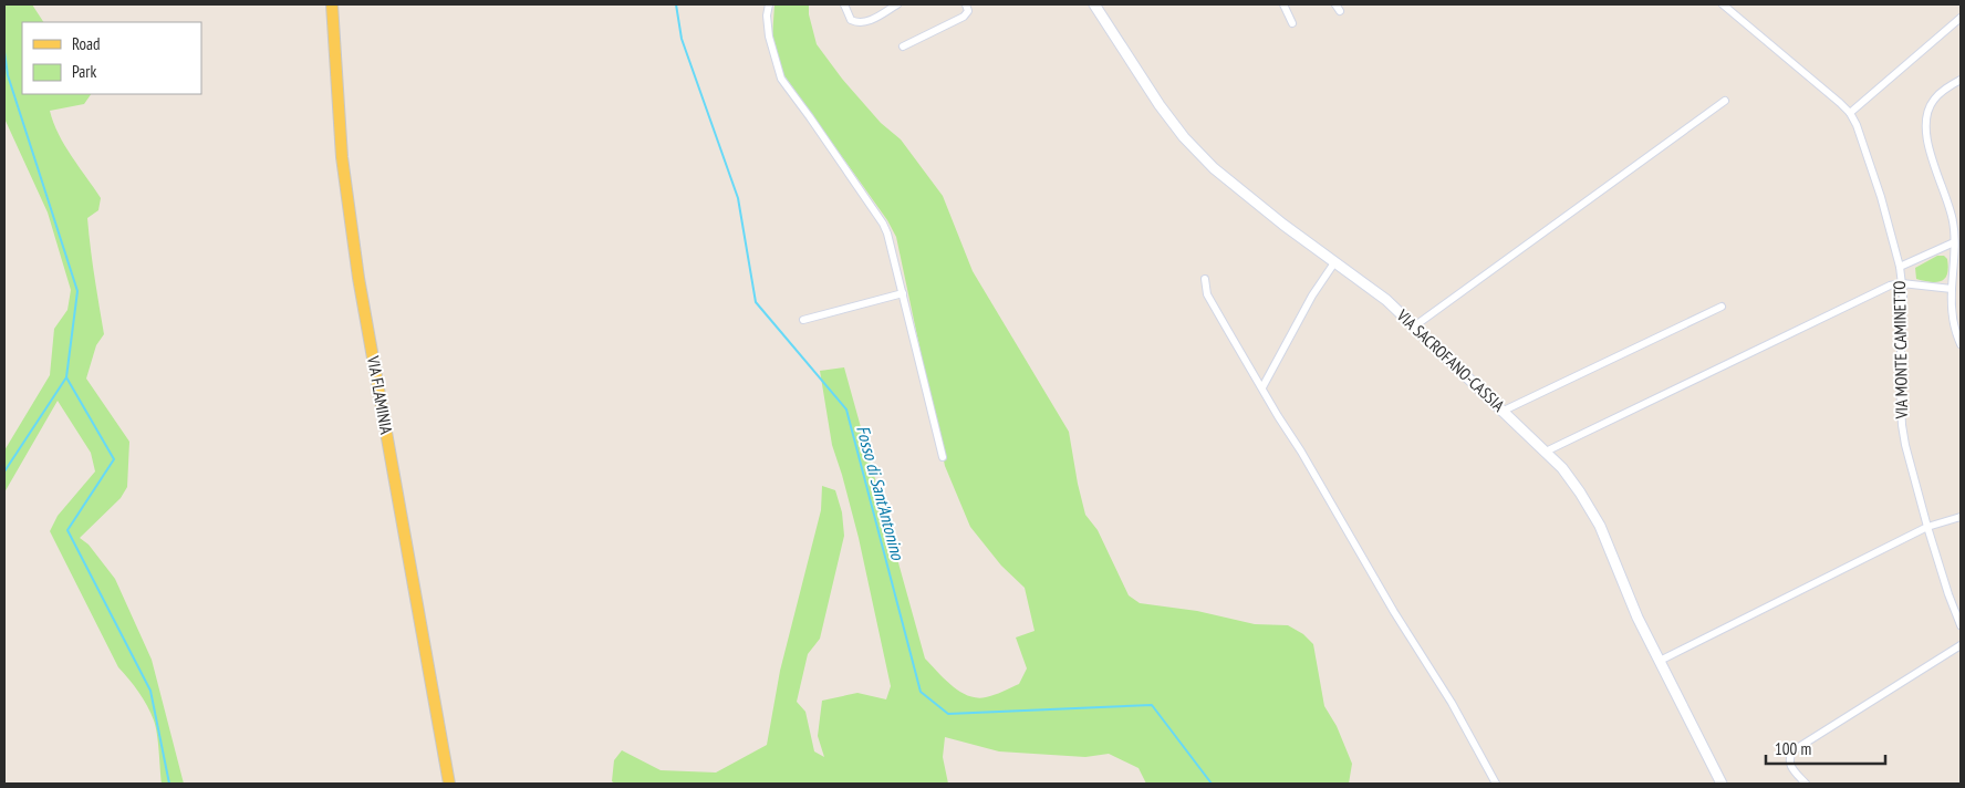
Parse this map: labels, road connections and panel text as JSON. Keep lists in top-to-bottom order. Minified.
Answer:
{"streets":{"main road":["VIA FLAMINIA"],"street":["VIA MONTE CAMINETTO","VIA SACROFANO-CASSIA"]},"water":["Fosso di Sant'Antonino"],"legend":["Road","Park"],"scale_bar":"100 m"}
